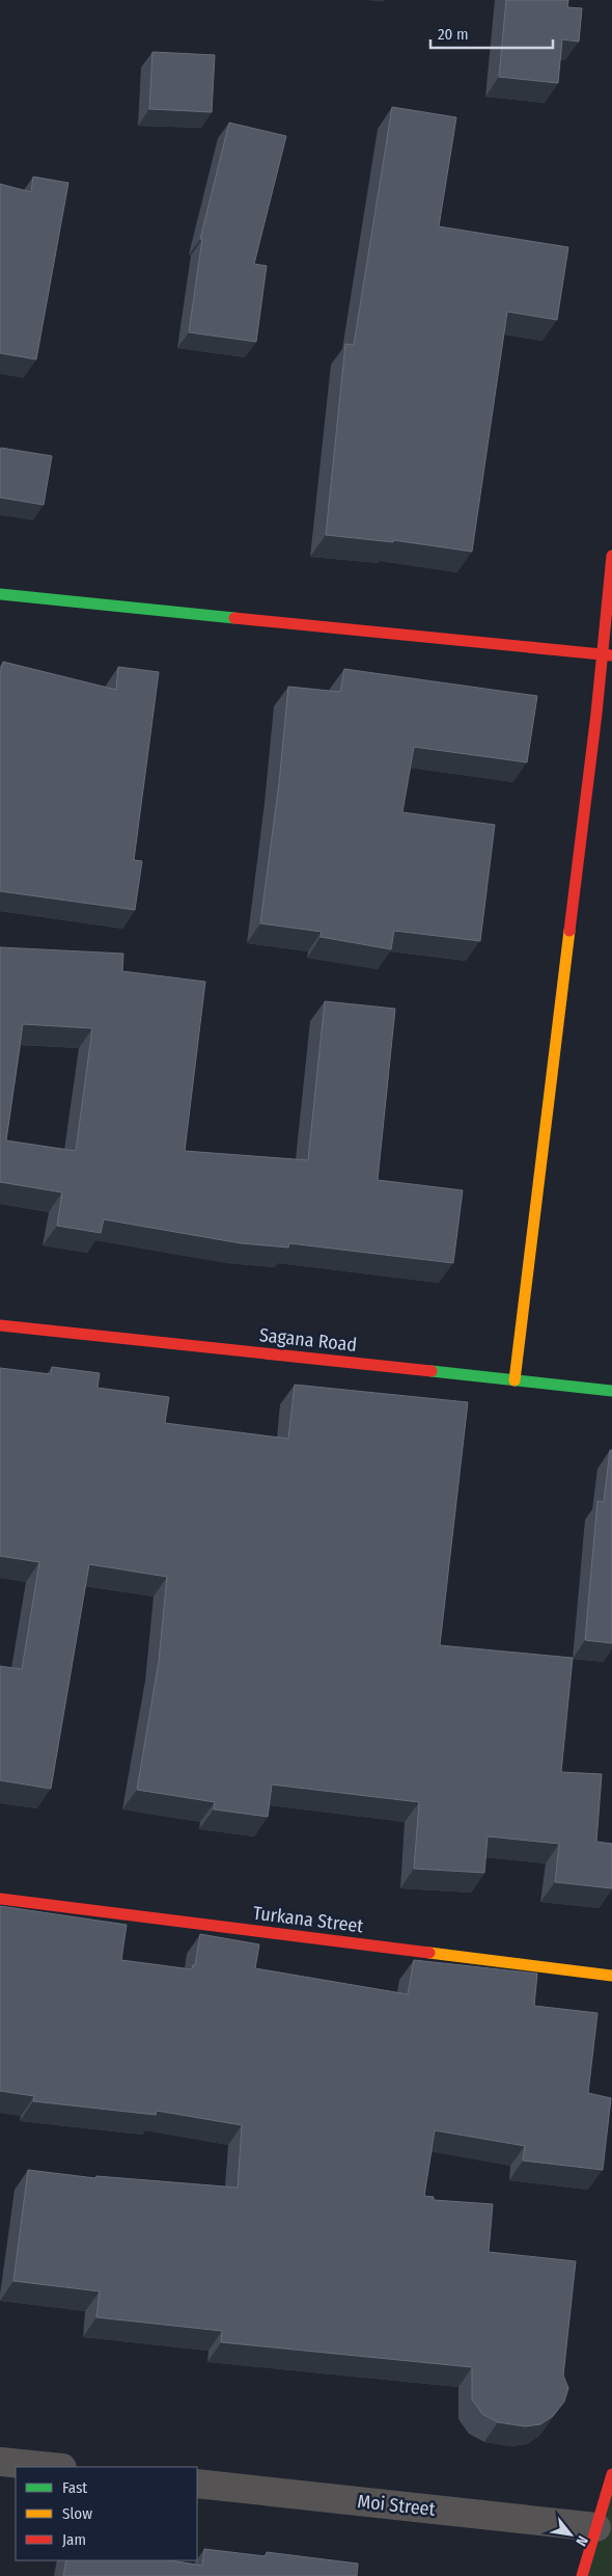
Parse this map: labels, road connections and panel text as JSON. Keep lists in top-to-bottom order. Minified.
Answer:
{"streets":{"street":["Sagana Road","Turkana Street","Moi Street"]},"legend":["Fast","Slow","Jam"],"scale_bar":"20 m","north":"bottom right"}
